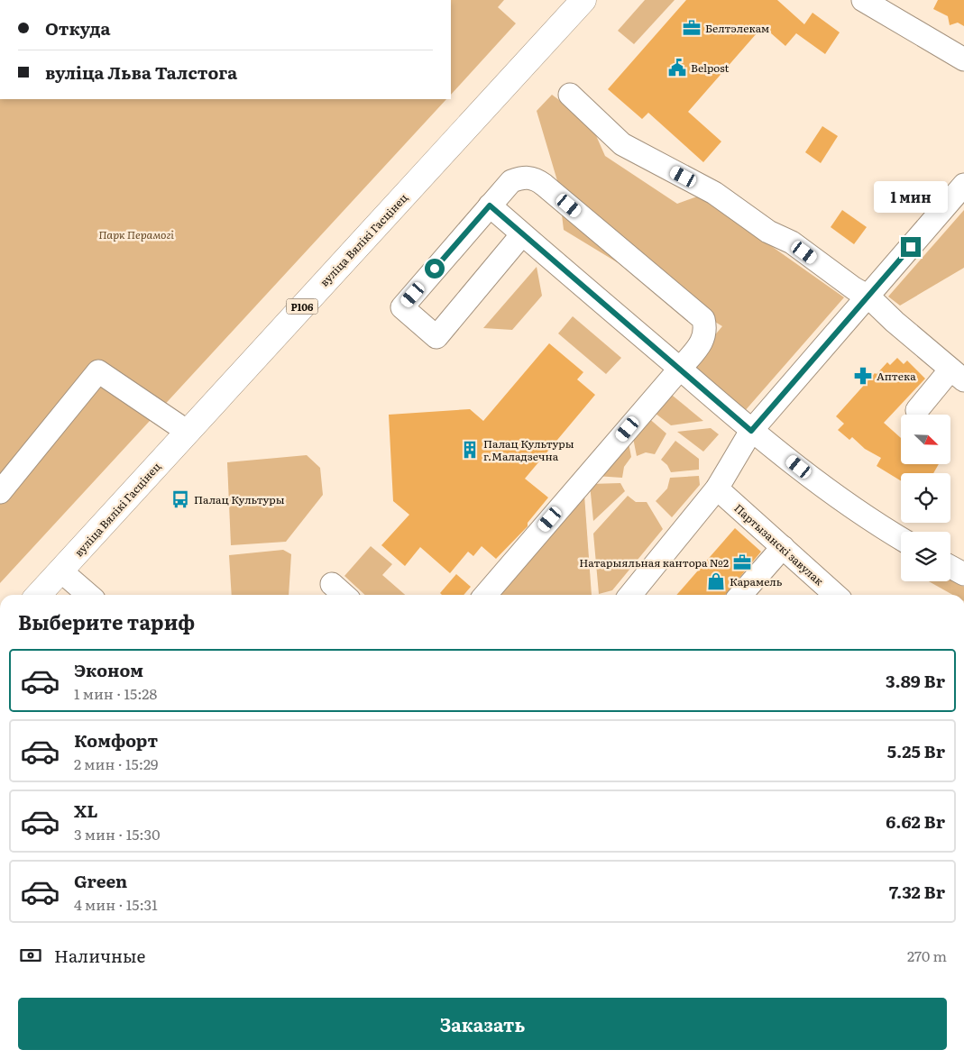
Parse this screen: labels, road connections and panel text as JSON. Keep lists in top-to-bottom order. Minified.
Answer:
{"streets":{"main road":["вуліца Вялікі Гасцінец","Р106"],"street":["Партызанскі завулак"]},"parks":["Парк Перамогі"],"places":{"office":["Белтэлекам","Натарыяльная кантора №2"],"public building":["Belpost"],"pharmacy":["Аптека"],"building":["Палац Культуры г.Маладзечна"],"bus stop":["Палац Культуры"],"shop":["Карамель"]},"north":"bottom right","page":{"banner":["Откуда","вуліца Льва Талстога"],"bubble":"1 мин","heading":"Выберите тариф","list":[{"name":"Эконом","note":"1 мин · 15:28","value":"3.89 Br"},{"name":"Комфорт","note":"2 мин · 15:29","value":"5.25 Br"},{"name":"XL","note":"3 мин · 15:30","value":"6.62 Br"},{"name":"Green","note":"4 мин · 15:31","value":"7.32 Br"}],"pay":["Наличные","270 m"],"buttons":"Заказать"}}
